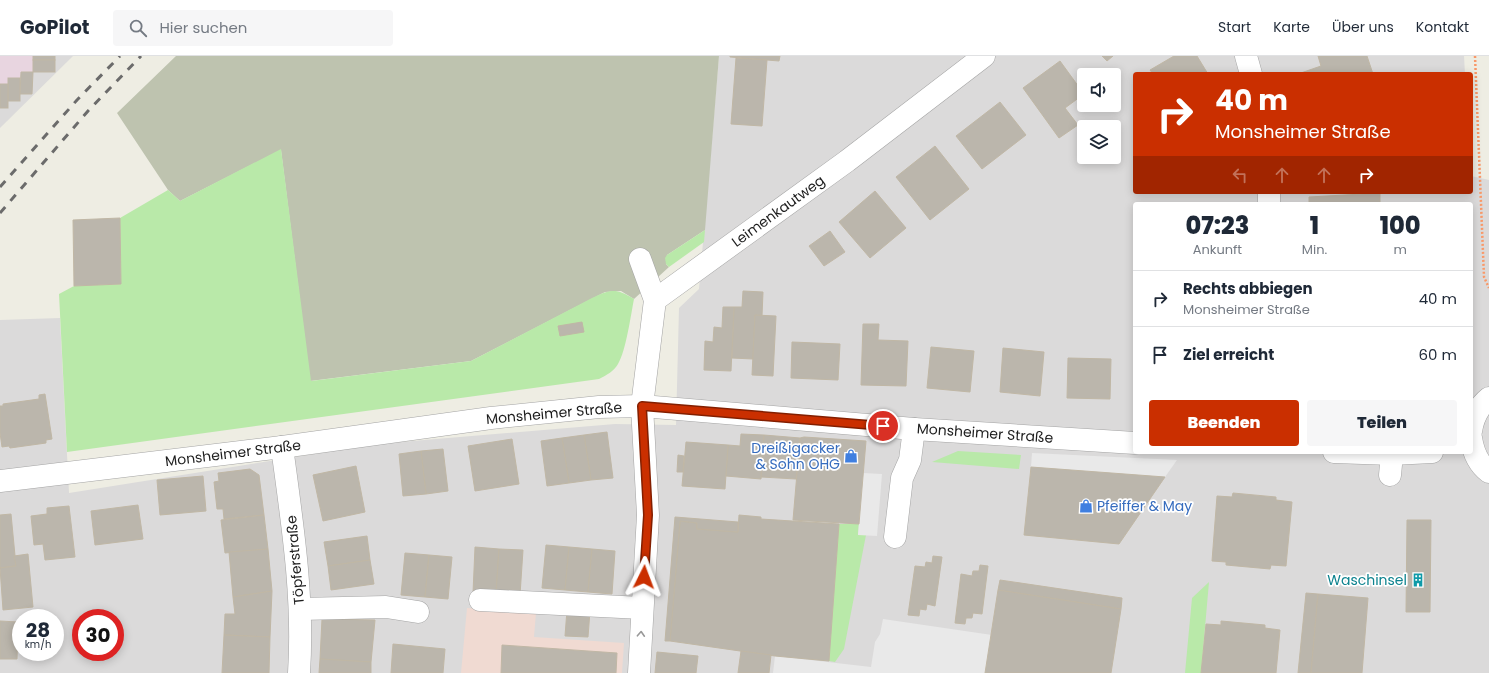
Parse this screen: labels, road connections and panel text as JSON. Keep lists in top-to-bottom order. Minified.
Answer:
{"streets":{"street":["Leimenkautweg","Monsheimer Straße","Töpferstraße"]},"crossings":[["Monsheimer Straße","Töpferstraße"]],"places":{"shop":["Dreißigacker & Sohn OHG","Pfeiffer & May"],"building":["Waschinsel"]},"page":{"header":"GoPilot","search":"Hier suchen","nav":["Start","Karte","Über uns","Kontakt"],"turn":["40 m","Monsheimer Straße"],"eta":["07:23","Ankunft","1","Min.","100","m"],"list":[{"name":"Rechts abbiegen","note":"Monsheimer Straße","value":"40 m"},{"name":"Ziel erreicht","value":"60 m"}],"buttons":["Beenden","Teilen"],"speed":"28 km/h","limit":"30"}}
